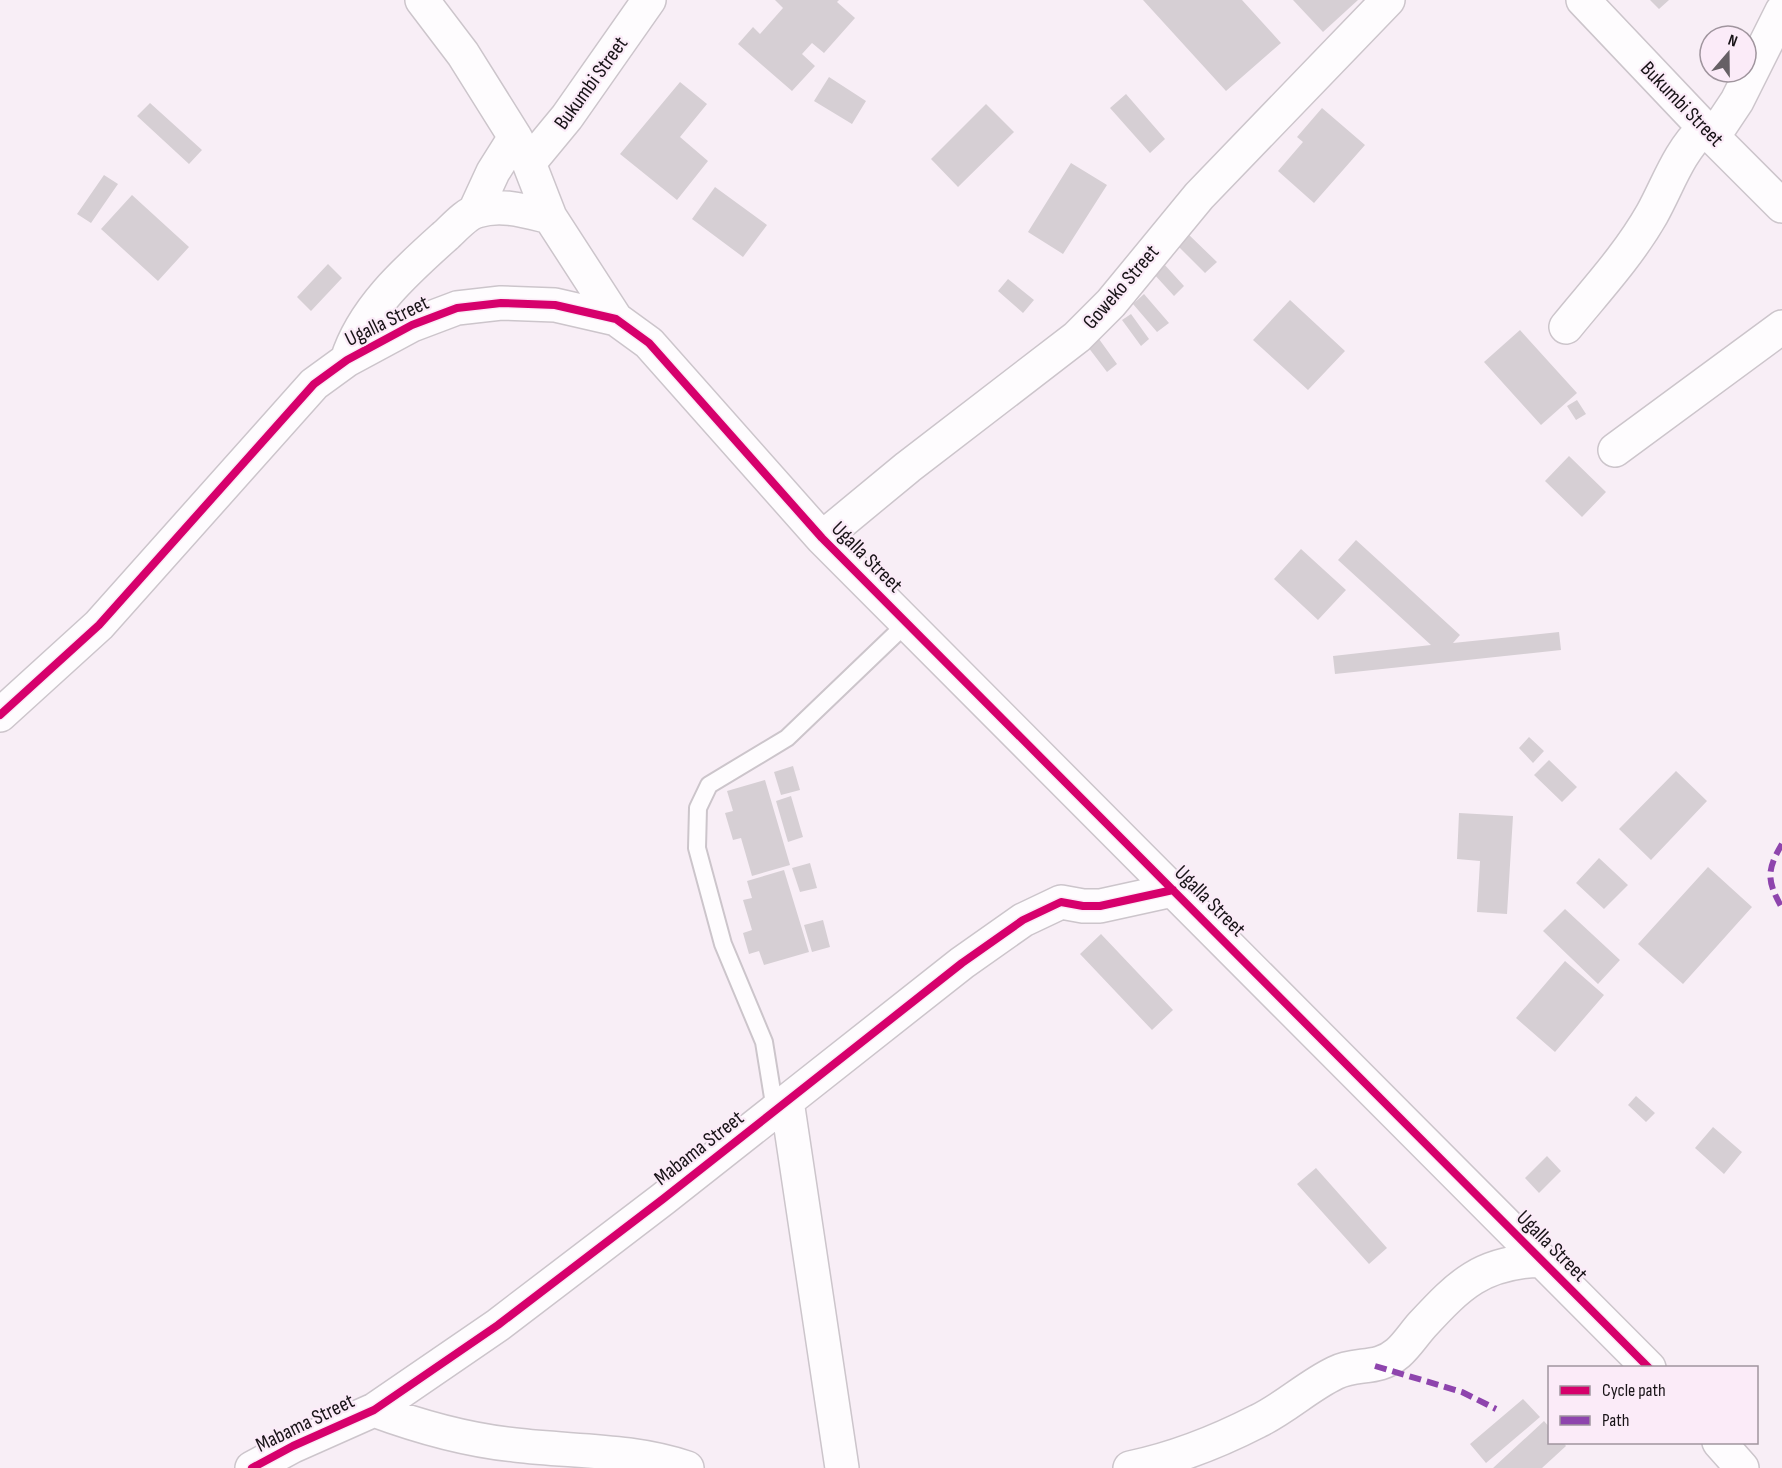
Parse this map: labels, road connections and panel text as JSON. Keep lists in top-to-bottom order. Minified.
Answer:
{"streets":{"street":["Bukumbi Street","Goweko Street","Ugalla Street","Mabama Street"]},"crossings":[["Goweko Street","Ugalla Street"],["Ugalla Street","Mabama Street"]],"legend":["Cycle path","Path"],"north":"top"}
